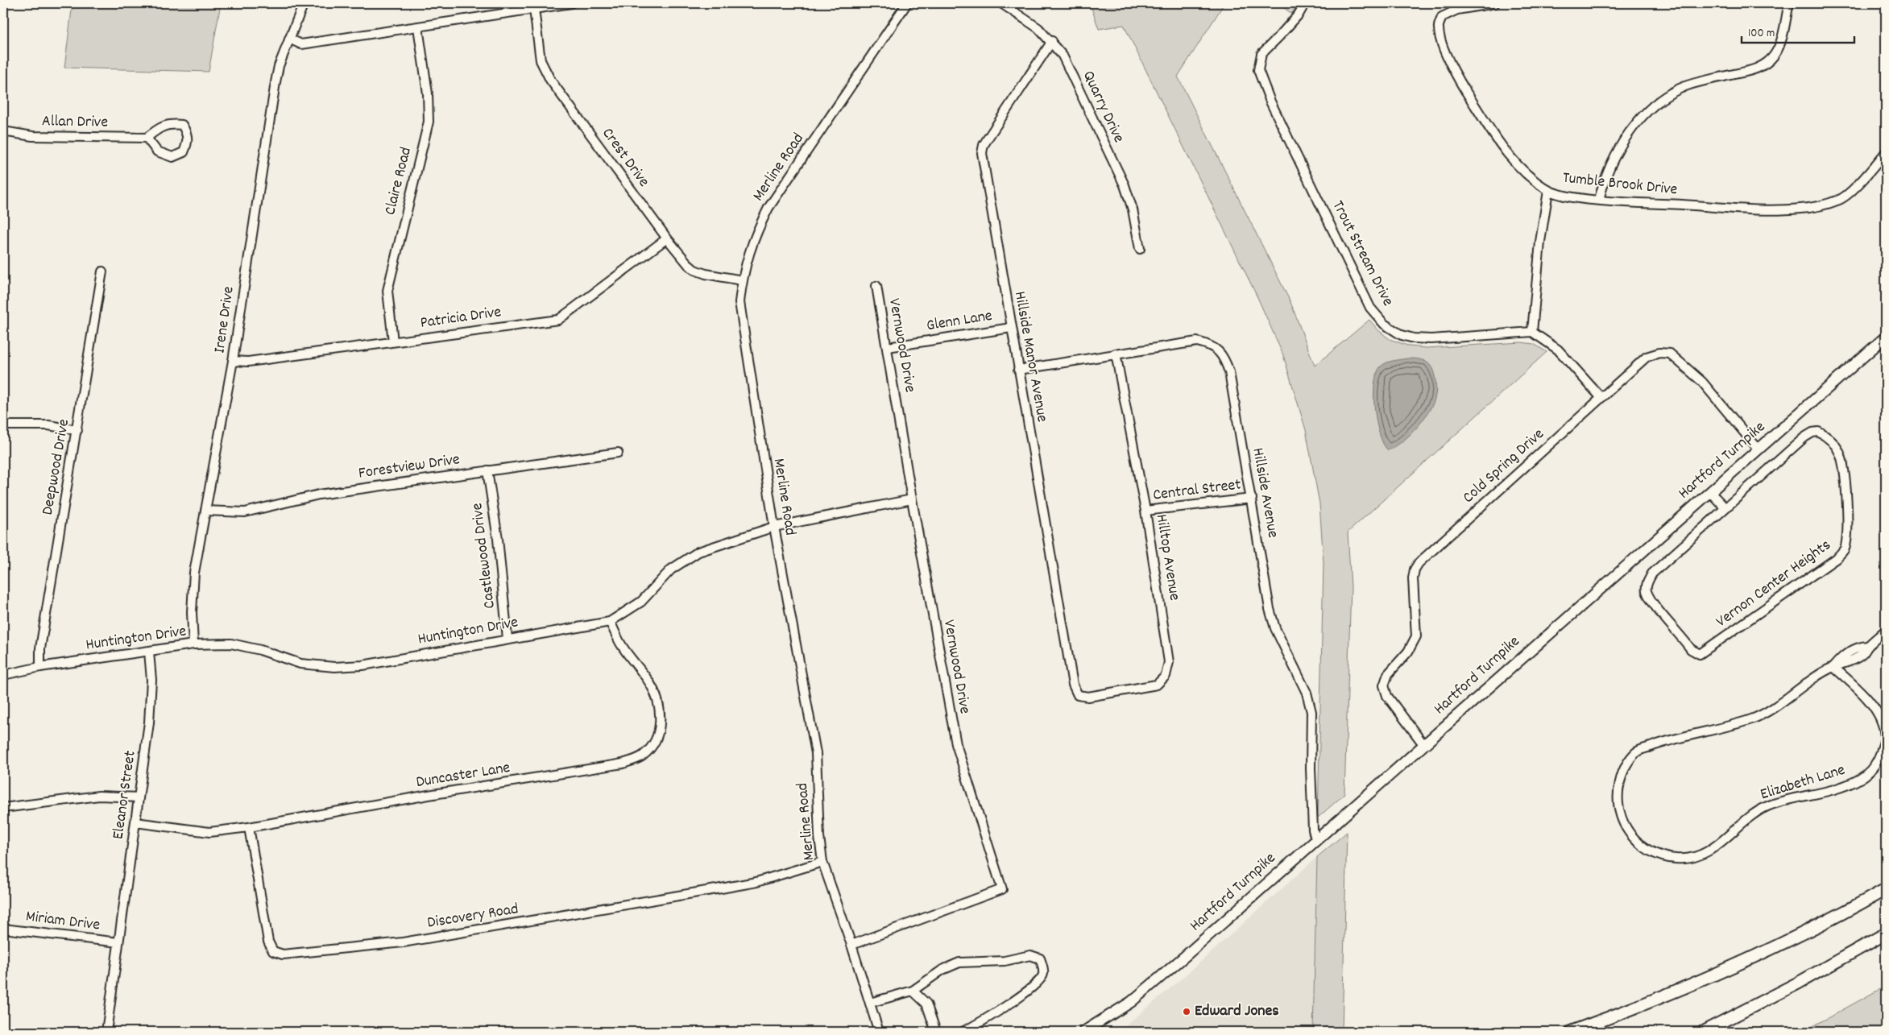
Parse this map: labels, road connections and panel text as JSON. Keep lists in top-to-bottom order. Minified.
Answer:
{"streets":{"main road":["Hartford Turnpike"],"street":["Quarry Drive","Allan Drive","Crest Drive","Merline Road","Claire Road","Tumble Brook Drive","Trout Stream Drive","Patricia Drive","Irene Drive","Glenn Lane","Vernwood Drive","Hillside Manor Avenue","Cold Spring Drive","Deepwood Drive","Forestview Drive","Central Street","Hillside Avenue","Castlewood Drive","Hilltop Avenue","Vernon Center Heights","Huntington Drive","Duncaster Lane","Elizabeth Lane","Eleanor Street","Discovery Road","Miriam Drive"]},"crossings":[["Quarry Drive","Hillside Manor Avenue"],["Crest Drive","Merline Road"],["Crest Drive","Patricia Drive"],["Merline Road","Vernwood Drive"],["Merline Road","Huntington Drive"],["Merline Road","Discovery Road"],["Claire Road","Patricia Drive"],["Patricia Drive","Irene Drive"],["Irene Drive","Forestview Drive"],["Irene Drive","Huntington Drive"],["Glenn Lane","Vernwood Drive"],["Glenn Lane","Hillside Manor Avenue"],["Vernwood Drive","Huntington Drive"],["Hillside Manor Avenue","Hillside Avenue"],["Hillside Manor Avenue","Hilltop Avenue"],["Hartford Turnpike","Cold Spring Drive"],["Hartford Turnpike","Hillside Avenue"],["Deepwood Drive","Huntington Drive"],["Forestview Drive","Castlewood Drive"],["Central Street","Hillside Avenue"],["Central Street","Hilltop Avenue"],["Hillside Avenue","Hilltop Avenue"],["Castlewood Drive","Huntington Drive"],["Huntington Drive","Duncaster Lane"],["Huntington Drive","Eleanor Street"],["Duncaster Lane","Eleanor Street"],["Duncaster Lane","Discovery Road"],["Eleanor Street","Miriam Drive"]],"places":["Edward Jones"],"scale_bar":"100 m"}
